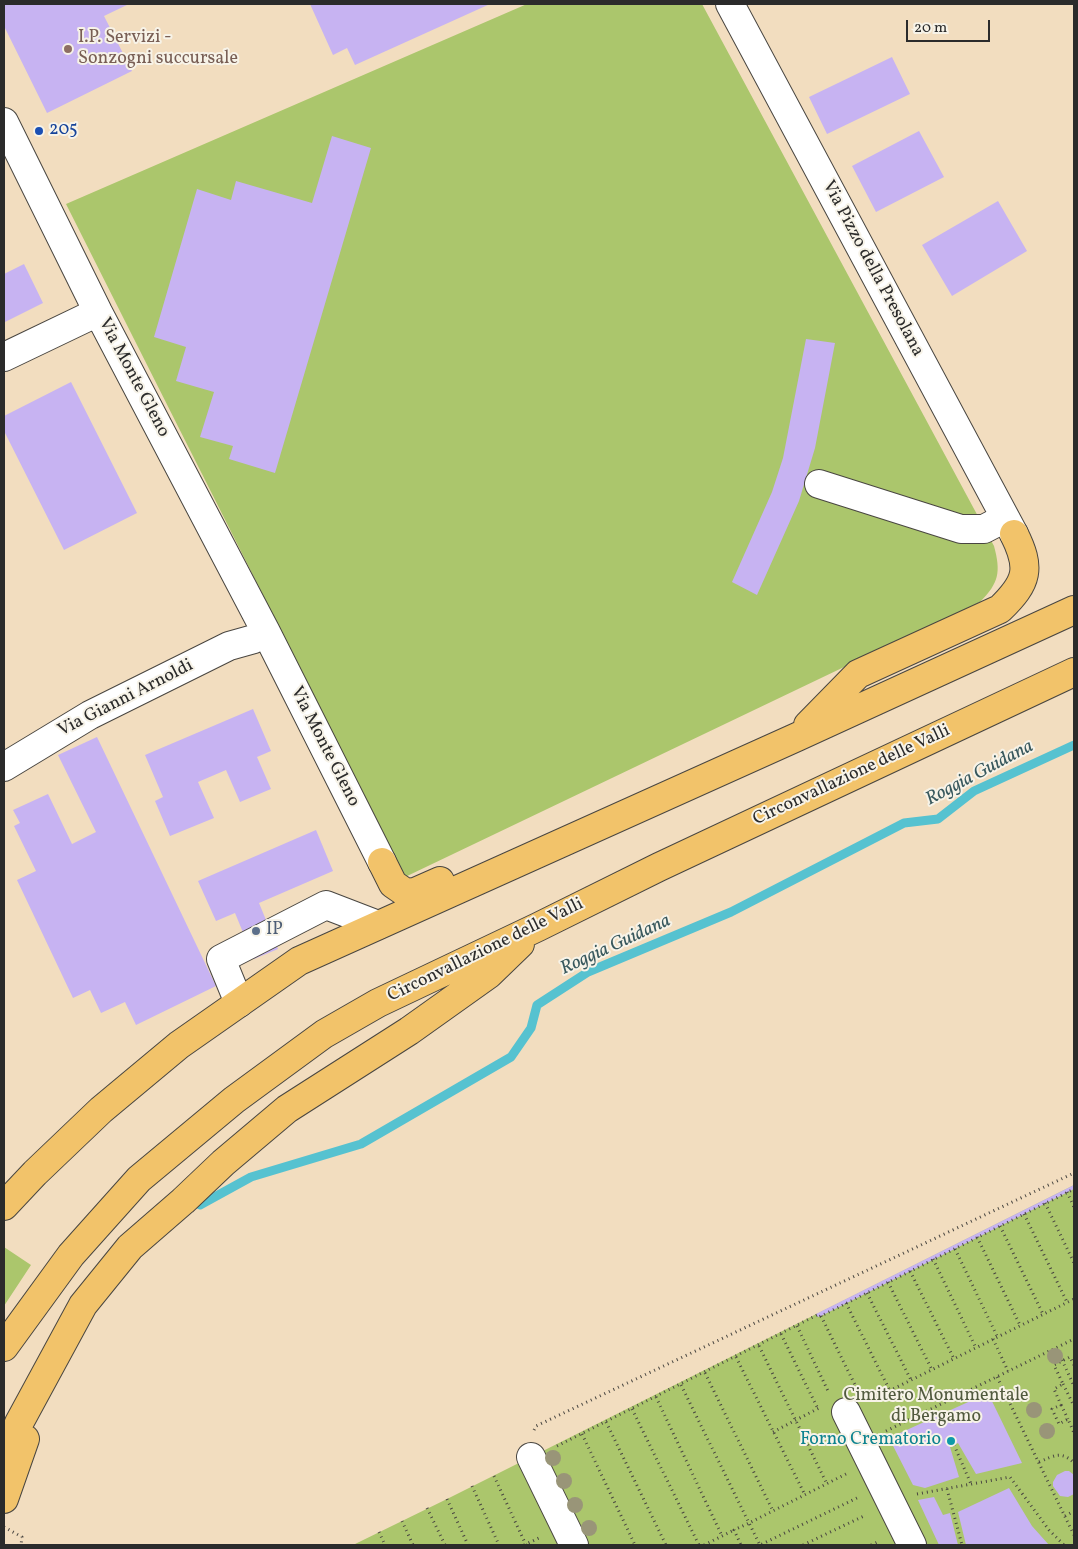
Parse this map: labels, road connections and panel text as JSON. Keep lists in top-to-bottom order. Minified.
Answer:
{"streets":{"highway":["Circonvallazione delle Valli"],"street":["Via Pizzo della Presolana","Via Monte Gleno","Via Gianni Arnoldi"]},"crossings":[["Via Monte Gleno","Via Gianni Arnoldi"]],"water":["Roggia Guidana"],"parks":["Cimitero Monumentale di Bergamo"],"places":["I.P. Servizi - Sonzogni succursale","205","IP","Forno Crematorio"],"scale_bar":"20 m"}
